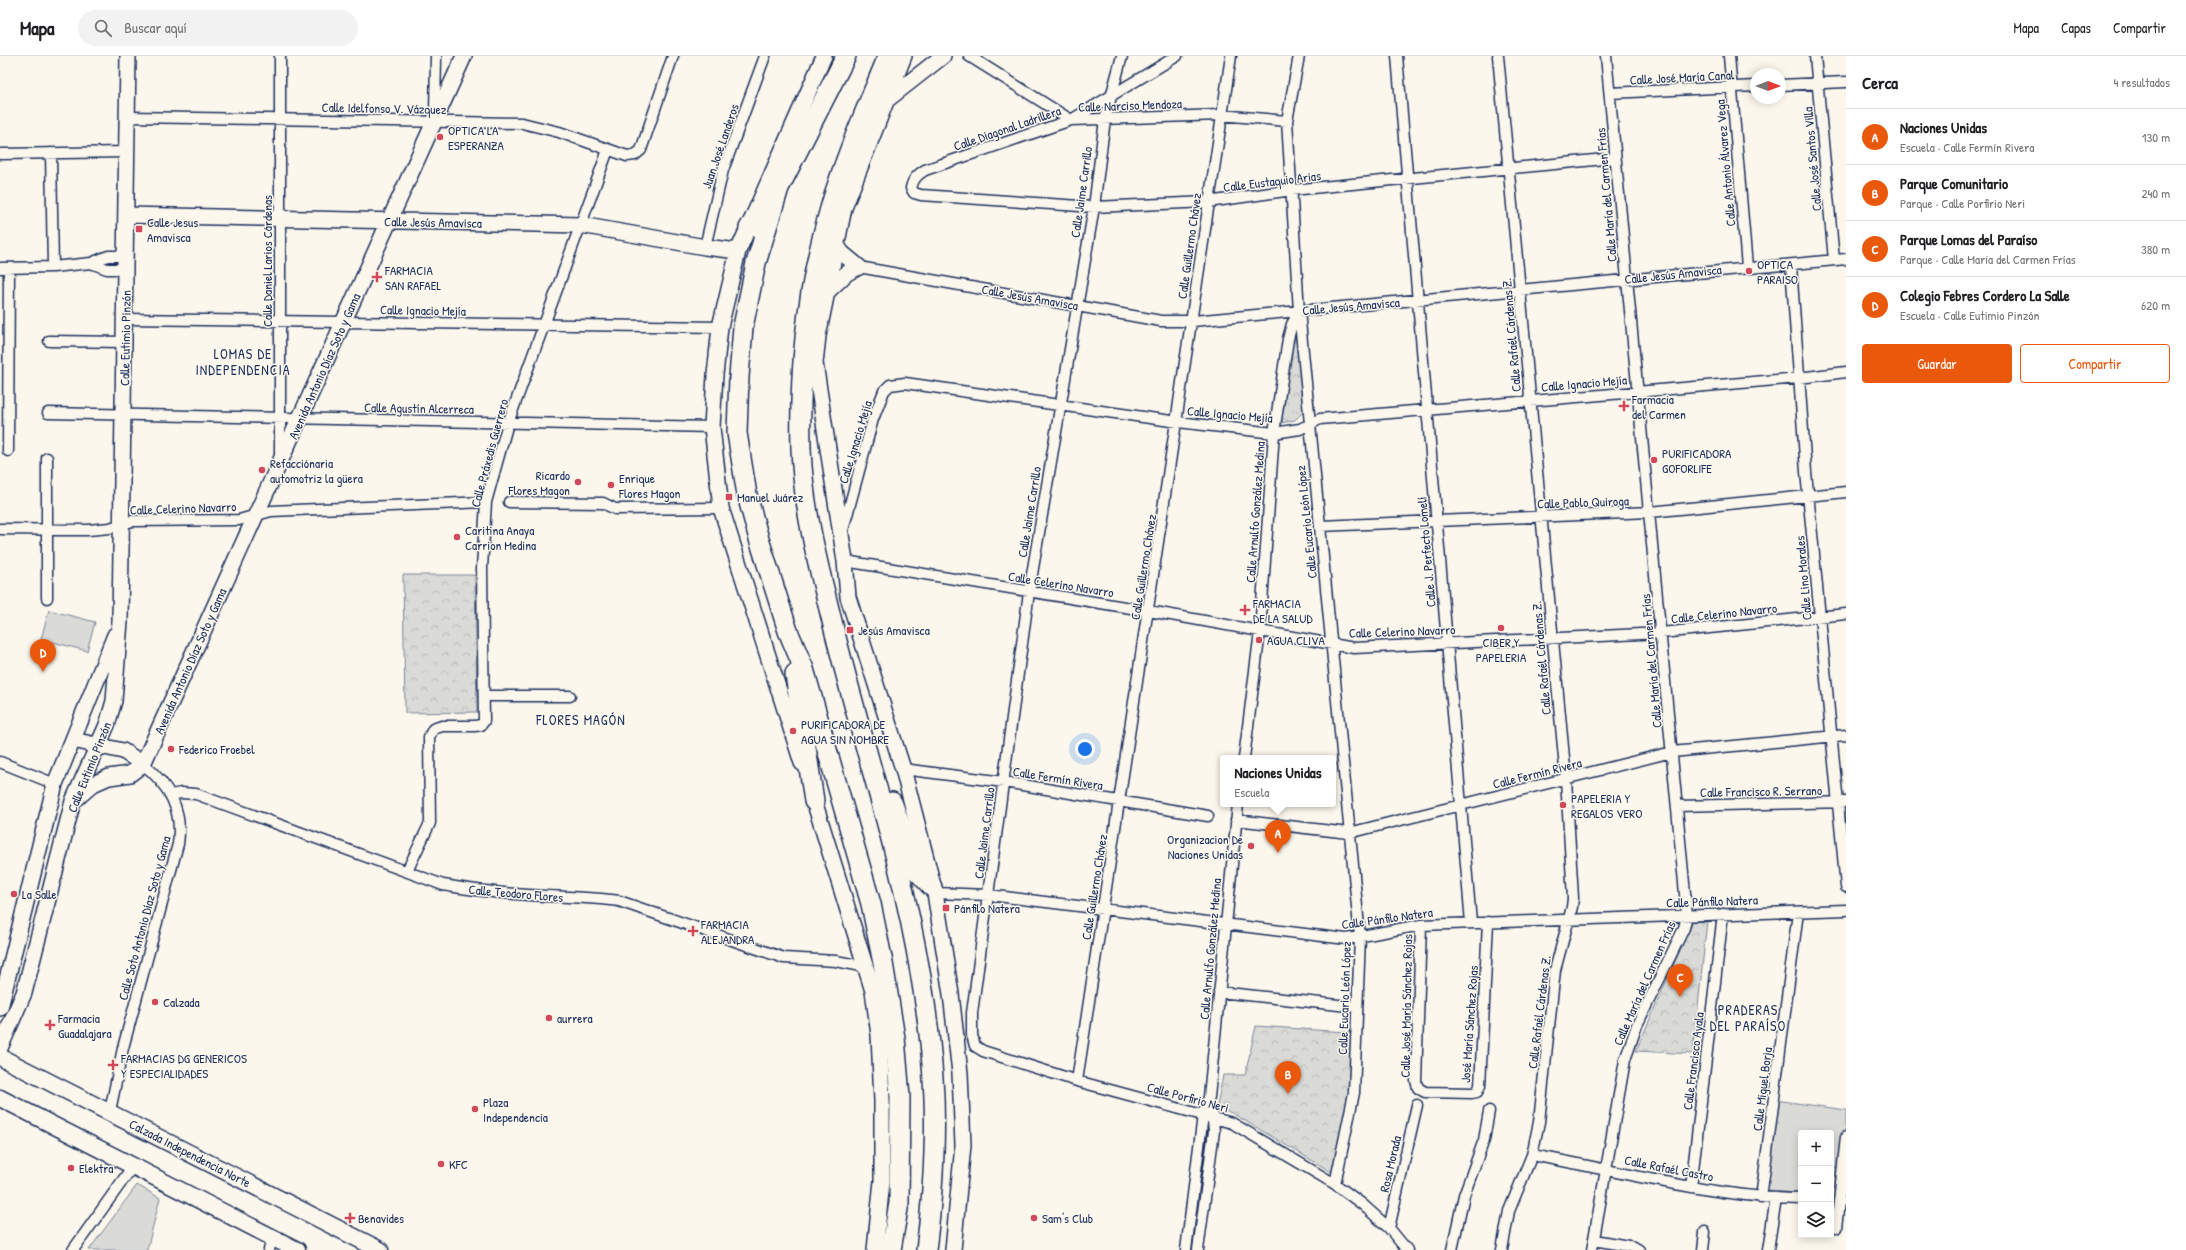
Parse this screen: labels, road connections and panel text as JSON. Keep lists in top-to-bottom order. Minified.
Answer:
{"streets":{"main road":["Calzada Independencia Norte"],"street":["Calle José María Canal","Calle Narciso Mendoza","Calle Idelfonso V. Vázquez","Calle Diagonal Ladrillera","Juan José Landeros","Calle José Santos Villa","Calle Antonio Álvarez Vega","Calle Eustaquio Arias","Calle Jaime Carrillo","Calle María del Carmen Frías","Calle Jesús Amavisca","Calle Guillermo Chávez","Calle Daniel Larios Cárdenas","Calle Ignacio Mejía","Calle Rafaél Cárdenas Z.","Calle Eutimio Pinzón","Avenida Antonio Díaz Soto y Gama","Calle Agustín Alcerreca","Calle Práxedis Guerrero","Calle Pablo Quiroga","Calle Celerino Navarro","Calle Arnulfo González Medina","Calle Eucario León López","Calle J. Perfecto Lomelí","Calle Lino Morales","Calle Fermín Rivera","Calle Francisco R. Serrano","Calle Teodoro Flores","Calle Pánfilo Natera","Calle Soto Antonio Díaz Soto y Gama","Calle José María Sánchez Rojas","José María Sánchez Rojas","Calle Francisco Ayala","Calle Miguel Borja","Calle Porfirio Neri","Rosa Morada","Calle Rafaél Castro"]},"crossings":[["Calle José María Canal","Calle Antonio Álvarez Vega"],["Calle José María Canal","Calle María del Carmen Frías"],["Calle Narciso Mendoza","Calle Diagonal Ladrillera"],["Calle Narciso Mendoza","Calle Jaime Carrillo"],["Calle Narciso Mendoza","Calle Guillermo Chávez"],["Calle Narciso Mendoza","Calle Arnulfo González Medina"],["Calle Idelfonso V. Vázquez","Calle Daniel Larios Cárdenas"],["Calle Idelfonso V. Vázquez","Calle Eutimio Pinzón"],["Calle Idelfonso V. Vázquez","Avenida Antonio Díaz Soto y Gama"],["Calle Idelfonso V. Vázquez","Calle Práxedis Guerrero"],["Calle Diagonal Ladrillera","Calle Eustaquio Arias"],["Calle Diagonal Ladrillera","Calle Jaime Carrillo"],["Juan José Landeros","Calle Jesús Amavisca"],["Calle José Santos Villa","Calle Jesús Amavisca"],["Calle Antonio Álvarez Vega","Calle Jesús Amavisca"],["Calle Eustaquio Arias","Calle Jaime Carrillo"],["Calle Eustaquio Arias","Calle María del Carmen Frías"],["Calle Eustaquio Arias","Calle Guillermo Chávez"],["Calle Eustaquio Arias","Calle Rafaél Cárdenas Z."],["Calle Eustaquio Arias","Calle Arnulfo González Medina"],["Calle Eustaquio Arias","Calle J. Perfecto Lomelí"],["Calle Jaime Carrillo","Calle Jesús Amavisca"],["Calle Jaime Carrillo","Calle Ignacio Mejía"],["Calle Jaime Carrillo","Calle Celerino Navarro"],["Calle Jaime Carrillo","Calle Fermín Rivera"],["Calle Jaime Carrillo","Calle Pánfilo Natera"],["Calle Jaime Carrillo","Calle Porfirio Neri"],["Calle María del Carmen Frías","Calle Jesús Amavisca"],["Calle María del Carmen Frías","Calle Ignacio Mejía"],["Calle María del Carmen Frías","Calle Pablo Quiroga"],["Calle María del Carmen Frías","Calle Celerino Navarro"],["Calle María del Carmen Frías","Calle Fermín Rivera"],["Calle María del Carmen Frías","Calle Francisco R. Serrano"],["Calle María del Carmen Frías","Calle Pánfilo Natera"],["Calle María del Carmen Frías","Calle Rafaél Castro"],["Calle Jesús Amavisca","Calle Guillermo Chávez"],["Calle Jesús Amavisca","Calle Daniel Larios Cárdenas"],["Calle Jesús Amavisca","Calle Rafaél Cárdenas Z."],["Calle Jesús Amavisca","Calle Eutimio Pinzón"],["Calle Jesús Amavisca","Avenida Antonio Díaz Soto y Gama"],["Calle Jesús Amavisca","Calle Práxedis Guerrero"],["Calle Jesús Amavisca","Calle Arnulfo González Medina"],["Calle Jesús Amavisca","Calle Eucario León López"],["Calle Jesús Amavisca","Calle J. Perfecto Lomelí"],["Calle Jesús Amavisca","Calle Lino Morales"],["Calle Guillermo Chávez","Calle Ignacio Mejía"],["Calle Guillermo Chávez","Calle Celerino Navarro"],["Calle Guillermo Chávez","Calle Fermín Rivera"],["Calle Guillermo Chávez","Calle Pánfilo Natera"],["Calle Guillermo Chávez","Calle Porfirio Neri"],["Calle Daniel Larios Cárdenas","Calle Ignacio Mejía"],["Calle Daniel Larios Cárdenas","Avenida Antonio Díaz Soto y Gama"],["Calle Daniel Larios Cárdenas","Calle Agustín Alcerreca"],["Calle Ignacio Mejía","Calle Rafaél Cárdenas Z."],["Calle Ignacio Mejía","Calle Eutimio Pinzón"],["Calle Ignacio Mejía","Avenida Antonio Díaz Soto y Gama"],["Calle Ignacio Mejía","Calle Práxedis Guerrero"],["Calle Ignacio Mejía","Calle Arnulfo González Medina"],["Calle Ignacio Mejía","Calle Eucario León López"],["Calle Ignacio Mejía","Calle J. Perfecto Lomelí"],["Calle Ignacio Mejía","Calle Lino Morales"],["Calle Rafaél Cárdenas Z.","Calle Pablo Quiroga"],["Calle Rafaél Cárdenas Z.","Calle Celerino Navarro"],["Calle Rafaél Cárdenas Z.","Calle Fermín Rivera"],["Calle Rafaél Cárdenas Z.","Calle Pánfilo Natera"],["Calle Rafaél Cárdenas Z.","Calle Rafaél Castro"],["Calle Eutimio Pinzón","Calle Agustín Alcerreca"],["Calle Eutimio Pinzón","Calle Celerino Navarro"],["Avenida Antonio Díaz Soto y Gama","Calle Agustín Alcerreca"],["Avenida Antonio Díaz Soto y Gama","Calle Celerino Navarro"],["Avenida Antonio Díaz Soto y Gama","Calle Soto Antonio Díaz Soto y Gama"],["Calle Agustín Alcerreca","Calle Práxedis Guerrero"],["Calle Práxedis Guerrero","Calle Celerino Navarro"],["Calle Práxedis Guerrero","Calle Teodoro Flores"],["Calle Pablo Quiroga","Calle Eucario León López"],["Calle Pablo Quiroga","Calle J. Perfecto Lomelí"],["Calle Pablo Quiroga","Calle Lino Morales"],["Calle Celerino Navarro","Calle Arnulfo González Medina"],["Calle Celerino Navarro","Calle Eucario León López"],["Calle Celerino Navarro","Calle J. Perfecto Lomelí"],["Calle Celerino Navarro","Calle Lino Morales"],["Calle Arnulfo González Medina","Calle Eucario León López"],["Calle Arnulfo González Medina","Calle Fermín Rivera"],["Calle Arnulfo González Medina","Calle Pánfilo Natera"],["Calle Arnulfo González Medina","Calle Porfirio Neri"],["Calle Eucario León López","Calle Fermín Rivera"],["Calle Eucario León López","Calle Pánfilo Natera"],["Calle Eucario León López","Calle Porfirio Neri"],["Calle J. Perfecto Lomelí","Calle Fermín Rivera"],["Calle J. Perfecto Lomelí","Calle Pánfilo Natera"],["Calle Lino Morales","Calle Fermín Rivera"],["Calle Lino Morales","Calle Francisco R. Serrano"],["Calle Teodoro Flores","Calle Soto Antonio Díaz Soto y Gama"],["Calle Pánfilo Natera","Calle José María Sánchez Rojas"],["Calle Pánfilo Natera","José María Sánchez Rojas"],["Calle Pánfilo Natera","Calle Francisco Ayala"],["Calle Pánfilo Natera","Calle Miguel Borja"],["Calle Soto Antonio Díaz Soto y Gama","Calzada Independencia Norte"],["Calle José María Sánchez Rojas","José María Sánchez Rojas"],["Calle Francisco Ayala","Calle Rafaél Castro"],["Calle Miguel Borja","Calle Rafaél Castro"],["Calle Porfirio Neri","Rosa Morada"]],"districts":["LOMAS DE INDEPENDENCIA","FLORES MAGÓN","PRADERAS DEL PARAÍSO"],"places":{"other":["OPTICA LA ESPERANZA","OPTICA PARAISO","PURIFICADORA GOFORLIFE","Refacciónaria automotriz la güera","Ricardo Flores Magon","Enrique Flores Magon","Caritina Anaya Carrion Medina","CIBER Y PAPELERIA","AGUA CLIVA","PURIFICADORA DE AGUA SIN NOMBRE","Federico Froebel","PAPELERIA Y REGALOS VERO","Organizacion De Naciones Unidas","La Salle","Calzada","aurrera","Plaza Independencia","KFC","Elektra","Sam's Club"],"transit":["Calle Jesus Amavisca","Manuel Juárez","Jesús Amavisca","Pánfilo Natera"],"health":["FARMACIA SAN RAFAEL","Farmacia del Carmen","FARMACIA DE LA SALUD","FARMACIA ALEJANDRA","Farmacia Guadalajara","FARMACIAS DG GENERICOS Y ESPECIALIDADES","Benavides"]},"north":"right","page":{"header":"Mapa","search":"Buscar aquí","nav":["Mapa","Capas","Compartir"],"heading":["Cerca","4 resultados"],"list":[{"mark":"A","name":"Naciones Unidas","note":"Escuela · Calle Fermín Rivera","value":"130 m"},{"mark":"B","name":"Parque Comunitario","note":"Parque · Calle Porfirio Neri","value":"240 m"},{"mark":"C","name":"Parque Lomas del Paraíso","note":"Parque · Calle María del Carmen Frías","value":"380 m"},{"mark":"D","name":"Colegio Febres Cordero La Salle","note":"Escuela · Calle Eutimio Pinzón","value":"620 m"}],"buttons":["Guardar","Compartir"],"pins":["D","A","C","B"],"popup":["Naciones Unidas","Escuela"],"map_buttons":["+","−"]}}
